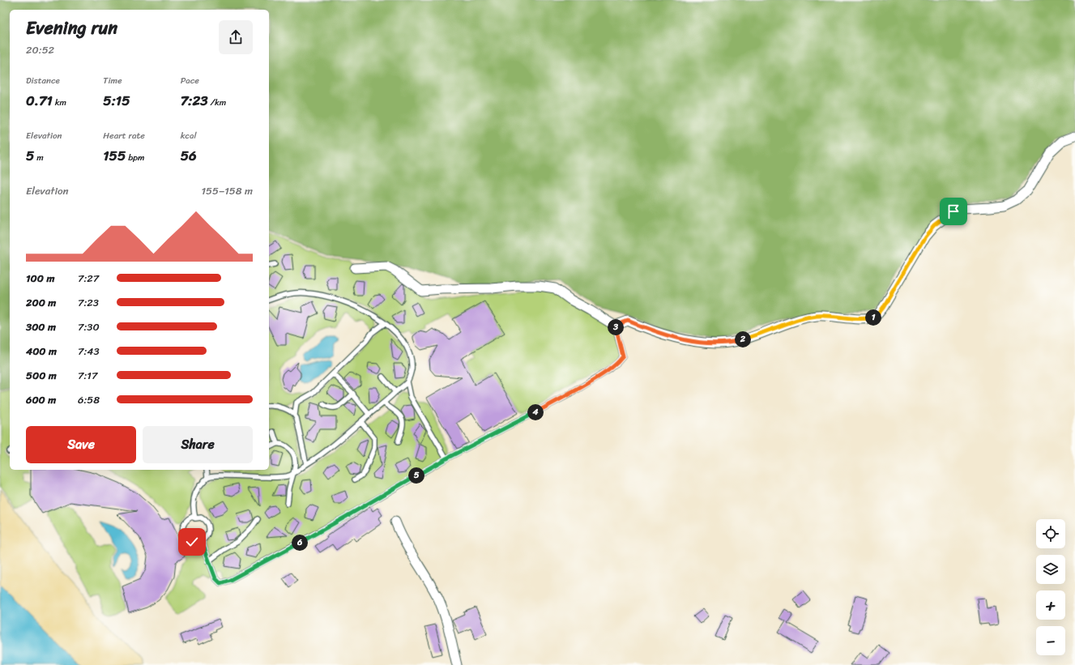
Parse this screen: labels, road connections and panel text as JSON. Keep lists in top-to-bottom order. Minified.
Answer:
{"page":{"heading":["Evening run","20:52"],"stats":[["Distance","0.71 km"],["Time","5:15"],["Pace","7:23 /km"],["Elevation","5 m"],["Heart rate","155 bpm"],["kcal","56"]],"chart":["Elevation","155–158 m"],"list":[{"name":"100 m","note":"7:27"},{"name":"200 m","note":"7:23"},{"name":"300 m","note":"7:30"},{"name":"400 m","note":"7:43"},{"name":"500 m","note":"7:17"},{"name":"600 m","note":"6:58"}],"pins":["1","3","2","4","5","6"],"buttons":["Save","Share"],"map_buttons":["+","−"]}}
